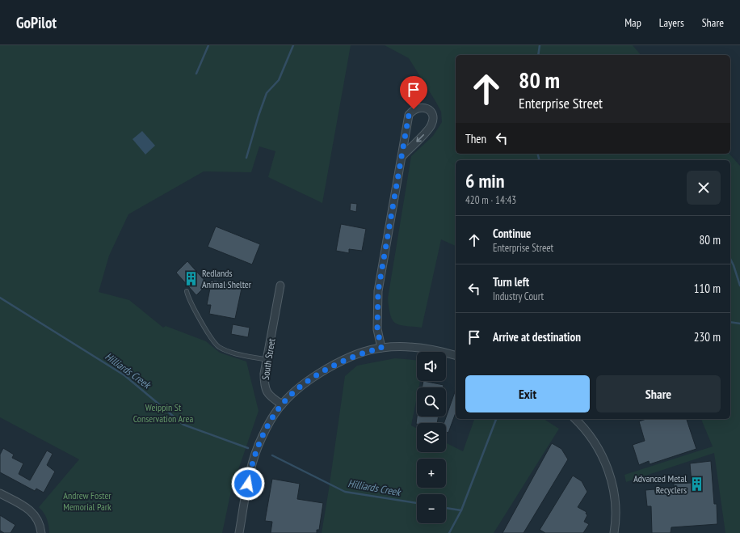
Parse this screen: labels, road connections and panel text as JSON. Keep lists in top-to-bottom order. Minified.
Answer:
{"streets":{"street":["South Street"]},"water":["Hilliards Creek"],"parks":["Weippin St Conservation Area","Andrew Foster Memorial Park"],"places":{"building":["Redlands Animal Shelter","Advanced Metal Recyclers"]},"page":{"header":"GoPilot","nav":["Map","Layers","Share"],"turn":["80 m","Enterprise Street"],"then":"Then","heading":["6 min","420 m · 14:43"],"list":[{"name":"Continue","note":"Enterprise Street","value":"80 m"},{"name":"Turn left","note":"Industry Court","value":"110 m"},{"name":"Arrive at destination","value":"230 m"}],"map_buttons":["+","−"],"buttons":["Exit","Share"]}}
